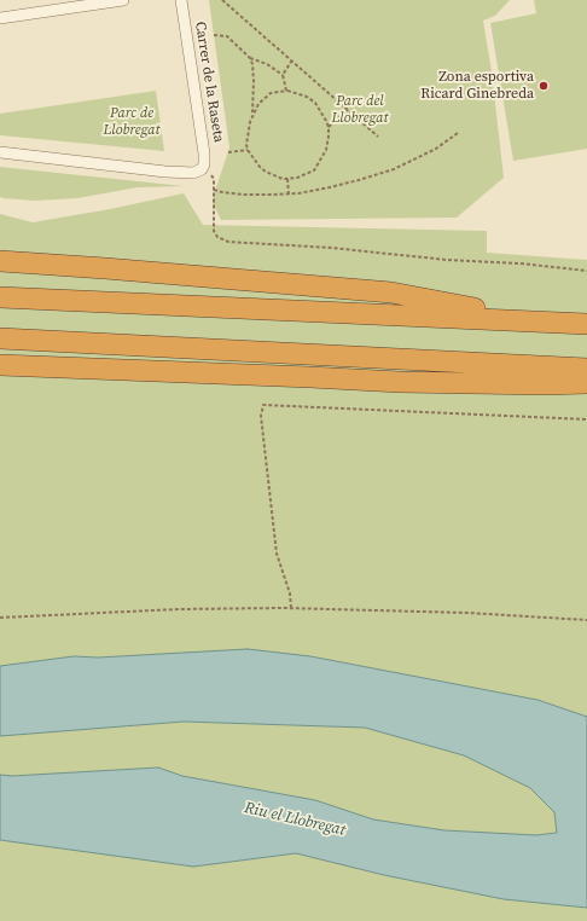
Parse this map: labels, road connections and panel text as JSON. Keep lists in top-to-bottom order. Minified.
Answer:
{"streets":{"street":["Carrer de la Raseta"]},"water":["Riu el Llobregat"],"parks":["Parc del Llobregat","Parc de Llobregat"],"places":["Zona esportiva Ricard Ginebreda"]}
